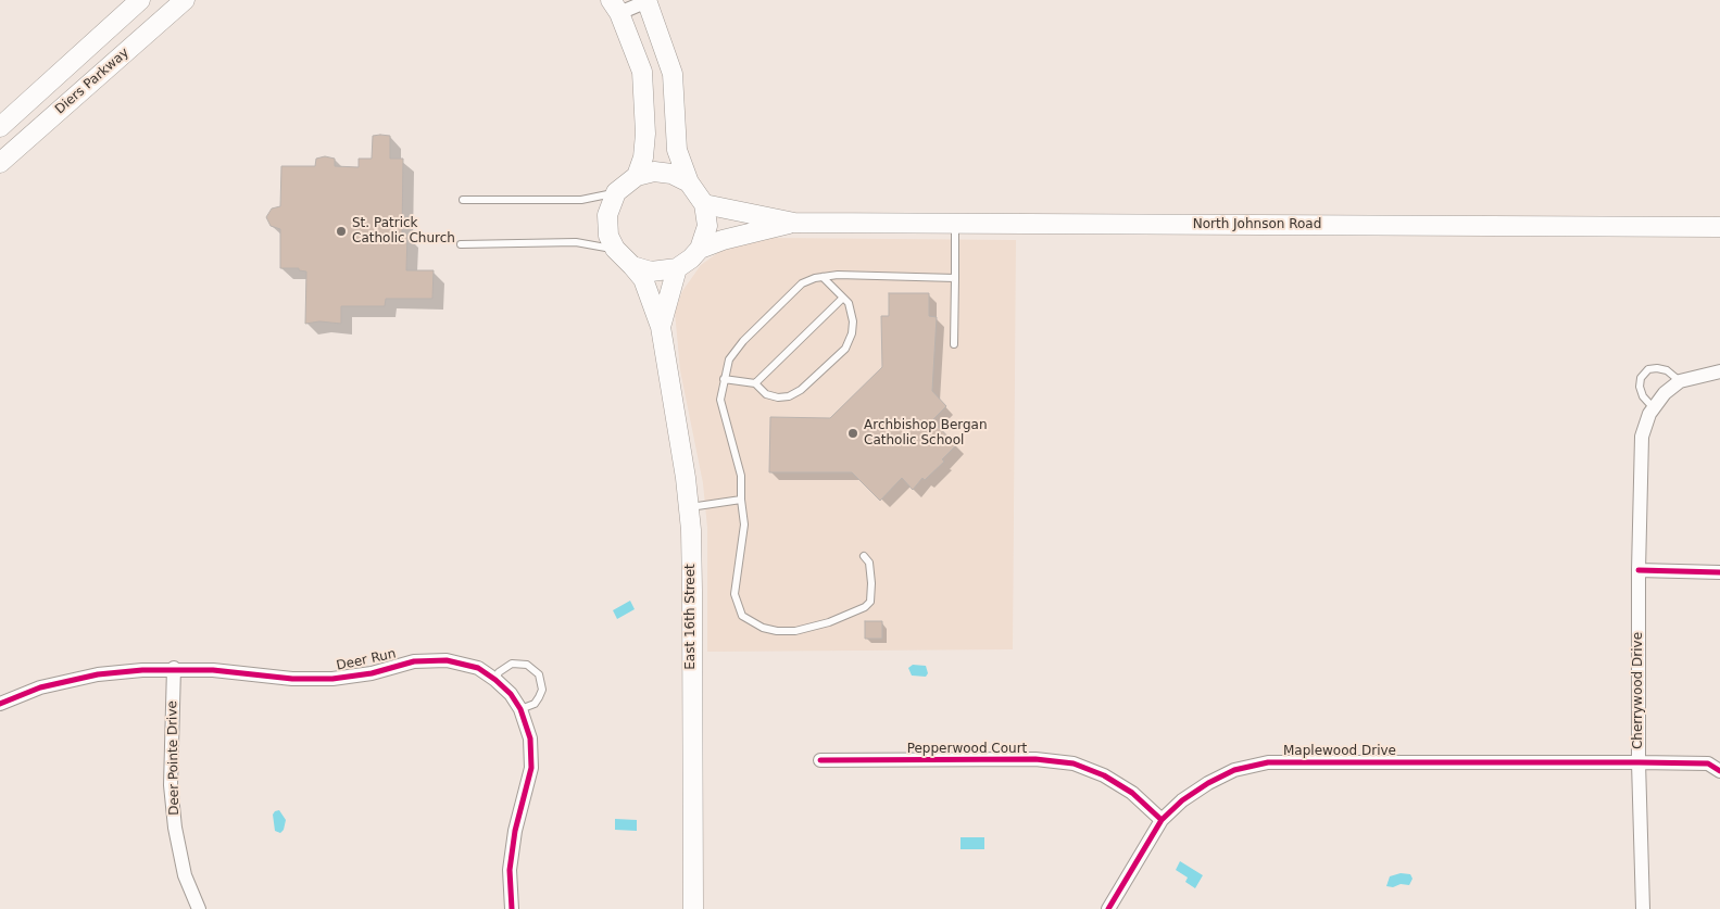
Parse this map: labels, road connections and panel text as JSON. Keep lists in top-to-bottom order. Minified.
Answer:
{"streets":{"main road":["Diers Parkway","North Johnson Road","East 16th Street"],"street":["Deer Run","Cherrywood Drive","Pepperwood Court","Maplewood Drive","Deer Pointe Drive"]},"crossings":[["North Johnson Road","East 16th Street"],["Deer Run","Deer Pointe Drive"],["Cherrywood Drive","Maplewood Drive"],["Pepperwood Court","Maplewood Drive"]],"places":["St. Patrick Catholic Church","Archbishop Bergan Catholic School"]}
